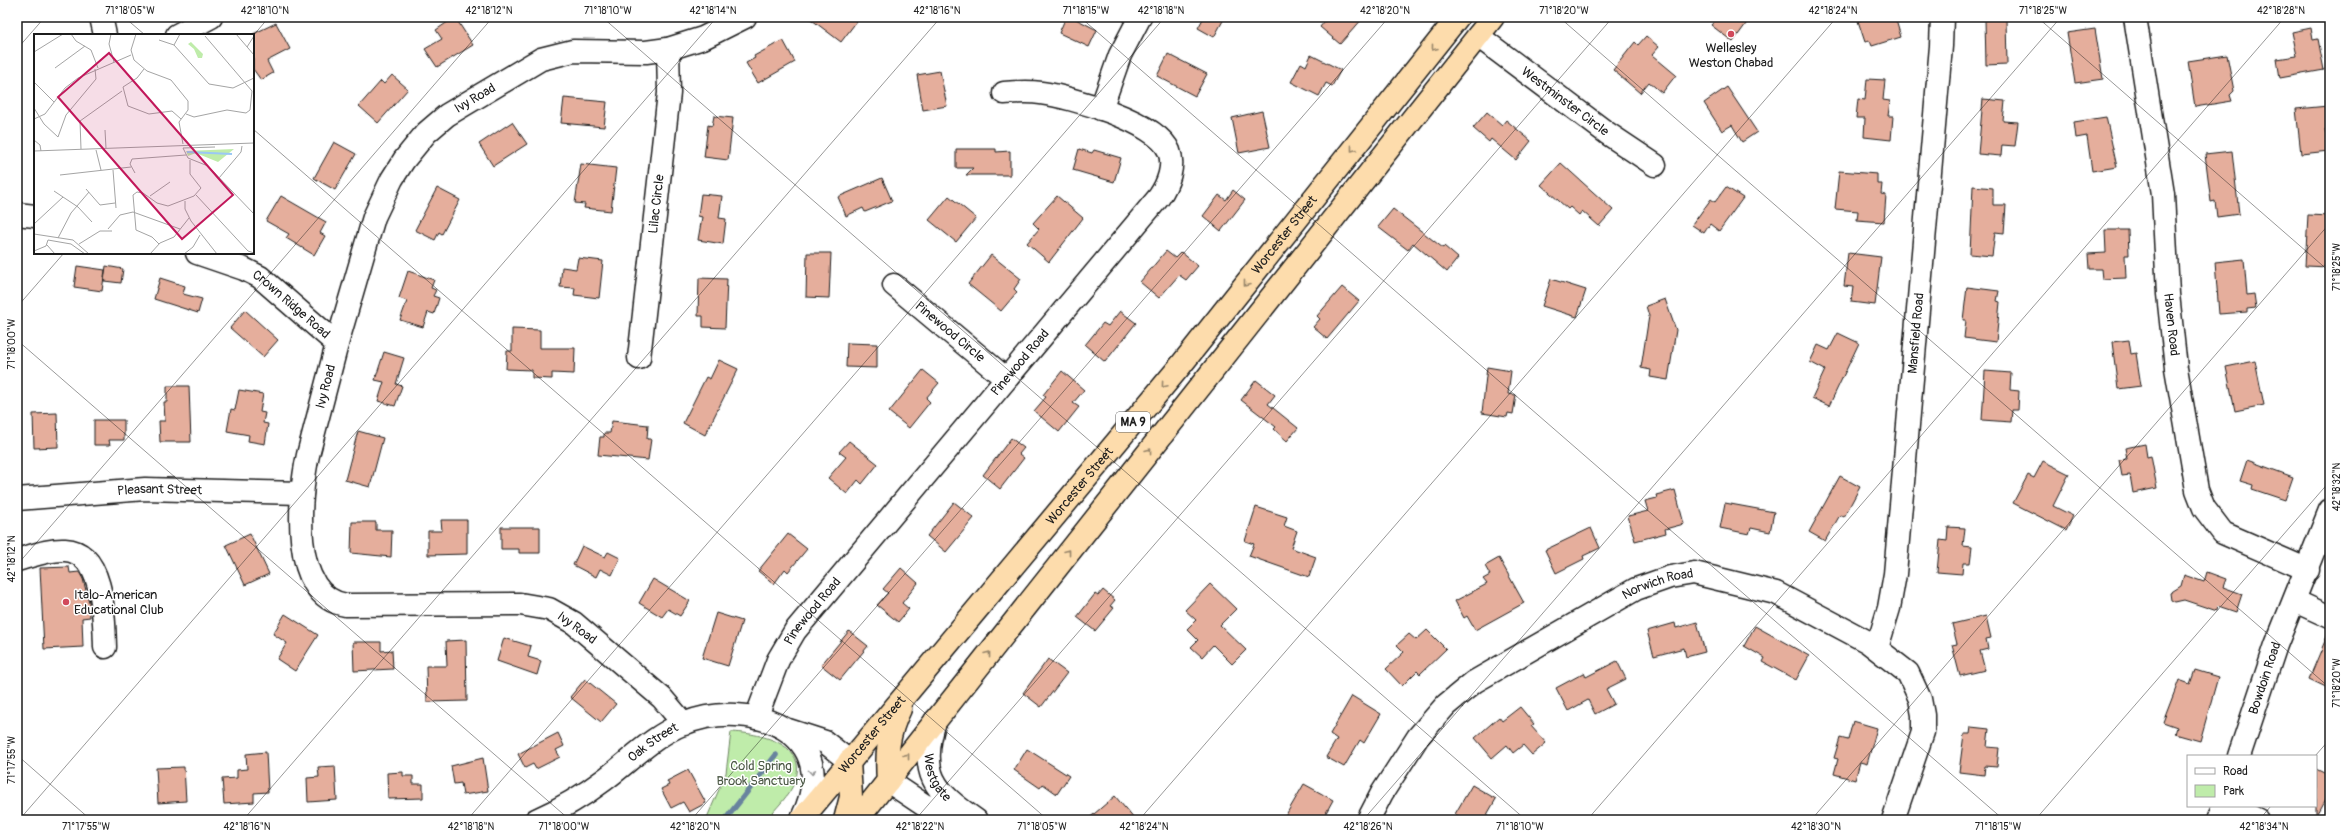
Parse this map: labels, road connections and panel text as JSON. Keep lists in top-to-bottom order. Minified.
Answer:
{"streets":{"highway":["Worcester Street","MA 9"],"street":["Ivy Road","Westminster Circle","Lilac Circle","Crown Ridge Road","Haven Road","Pinewood Circle","Mansfield Road","Pinewood Road","Pleasant Street","Norwich Road","Bowdoin Road","Oak Street","Westgate"]},"crossings":[["Ivy Road","Lilac Circle"],["Ivy Road","Crown Ridge Road"],["Ivy Road","Pleasant Street"],["Ivy Road","Oak Street"],["Westminster Circle","MA 9"],["Worcester Street","Oak Street"],["Haven Road","Bowdoin Road"],["Pinewood Circle","Pinewood Road"],["Mansfield Road","Norwich Road"],["Pinewood Road","Oak Street"],["MA 9","Westgate"]],"parks":["Cold Spring Brook Sanctuary"],"places":["Wellesley Weston Chabad","Italo-American Educational Club"],"legend":["Road","Park"],"coordinates":["71°18'05\"W","42°18'10\"N","42°18'12\"N","71°18'10\"W","42°18'14\"N","42°18'16\"N","71°18'15\"W","42°18'18\"N","42°18'20\"N","71°18'20\"W","42°18'24\"N","71°18'25\"W","42°18'28\"N","71°18'00\"W","42°18'32\"N","71°17'55\"W","42°18'22\"N","42°18'26\"N","42°18'30\"N","42°18'34\"N"]}
